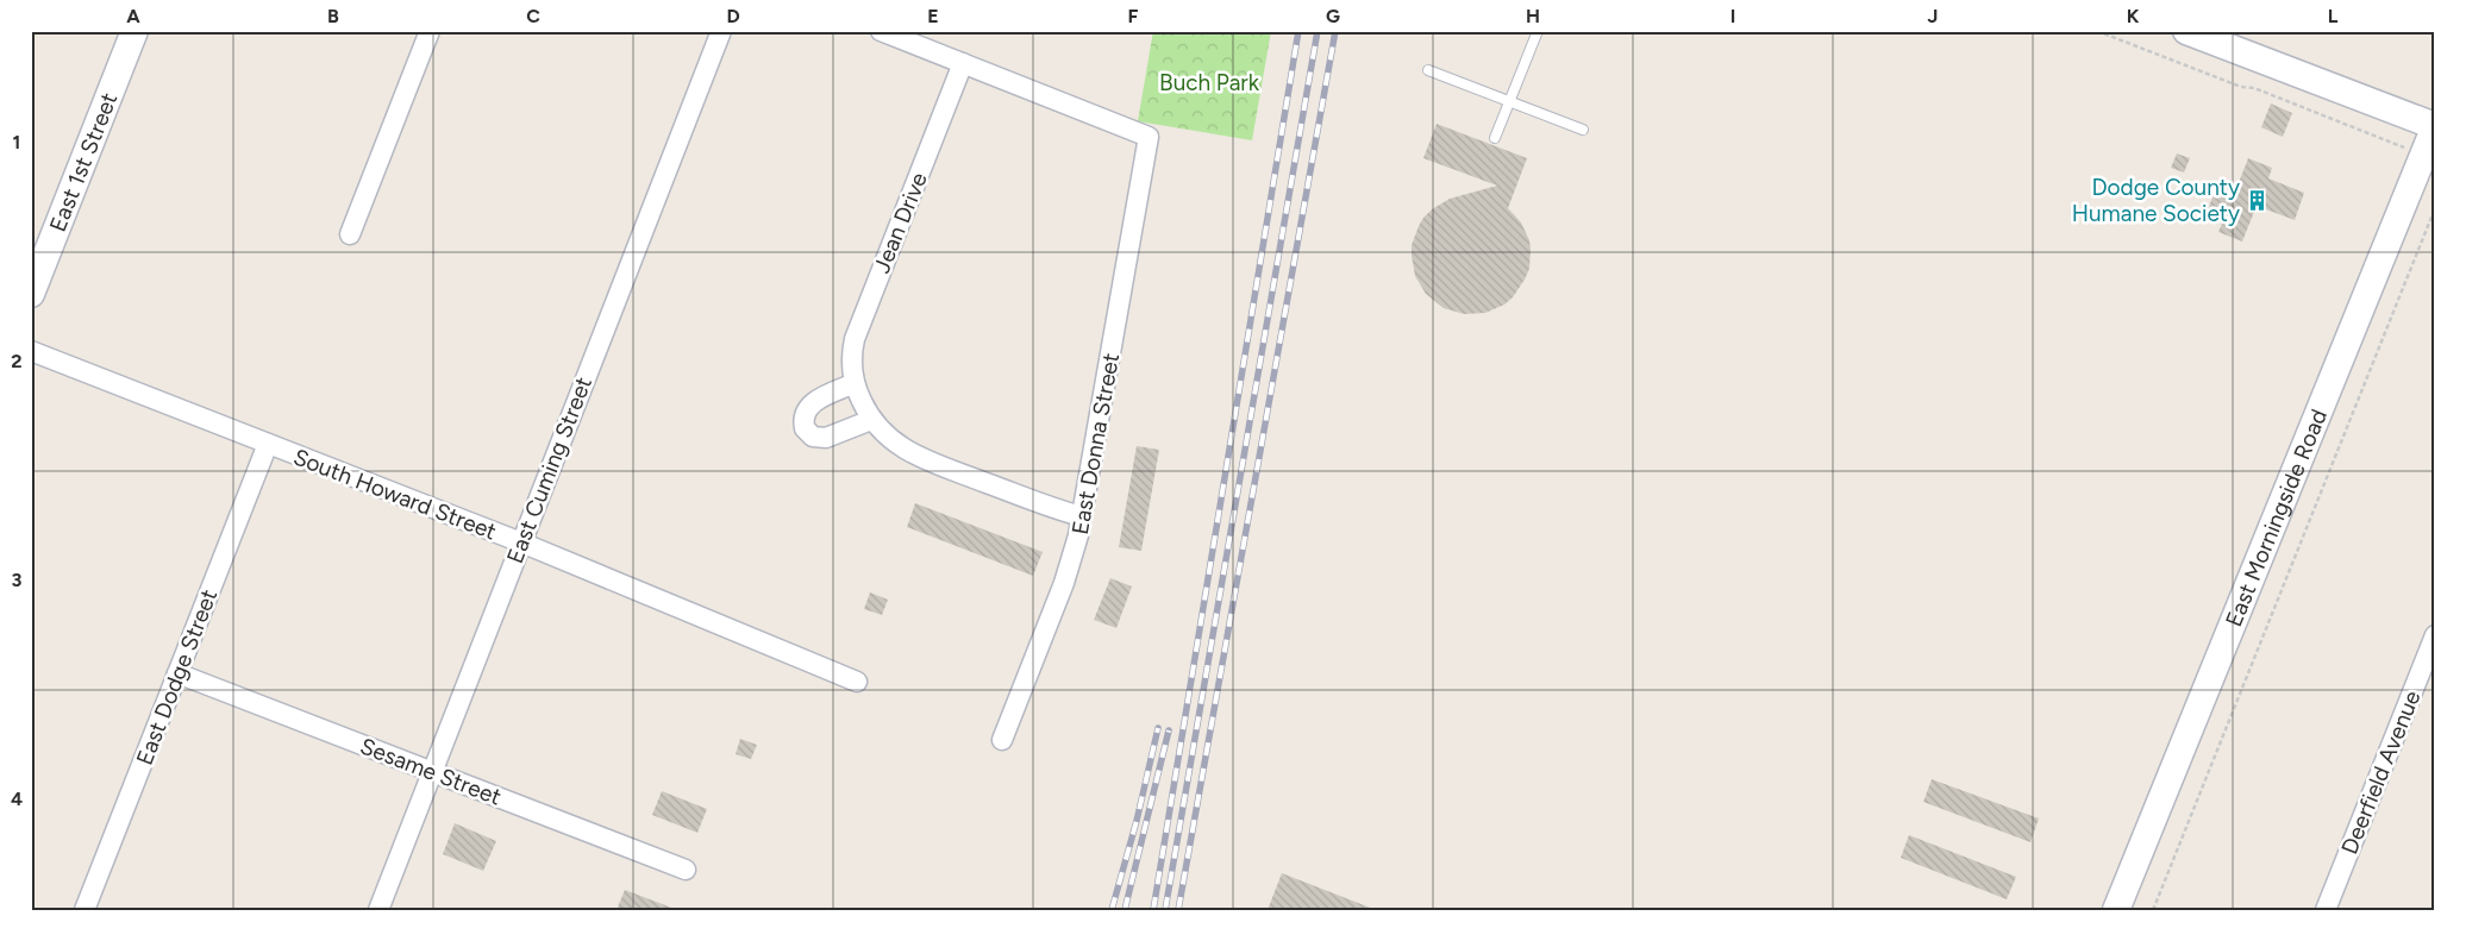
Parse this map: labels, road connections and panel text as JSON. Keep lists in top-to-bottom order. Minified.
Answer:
{"streets":{"street":["East 1st Street","Jean Drive","East Donna Street","East Cuming Street","South Howard Street","East Morningside Road","East Dodge Street","Sesame Street","Deerfield Avenue"]},"crossings":[["Jean Drive","East Donna Street"],["East Cuming Street","South Howard Street"],["East Cuming Street","Sesame Street"],["South Howard Street","East Dodge Street"],["East Dodge Street","Sesame Street"]],"parks":["Buch Park"],"places":{"building":["Dodge County Humane Society"]},"grid":{"columns":["A","B","C","D","E","F","G","H","I","J","K","L"],"rows":["1","2","3","4"]}}
